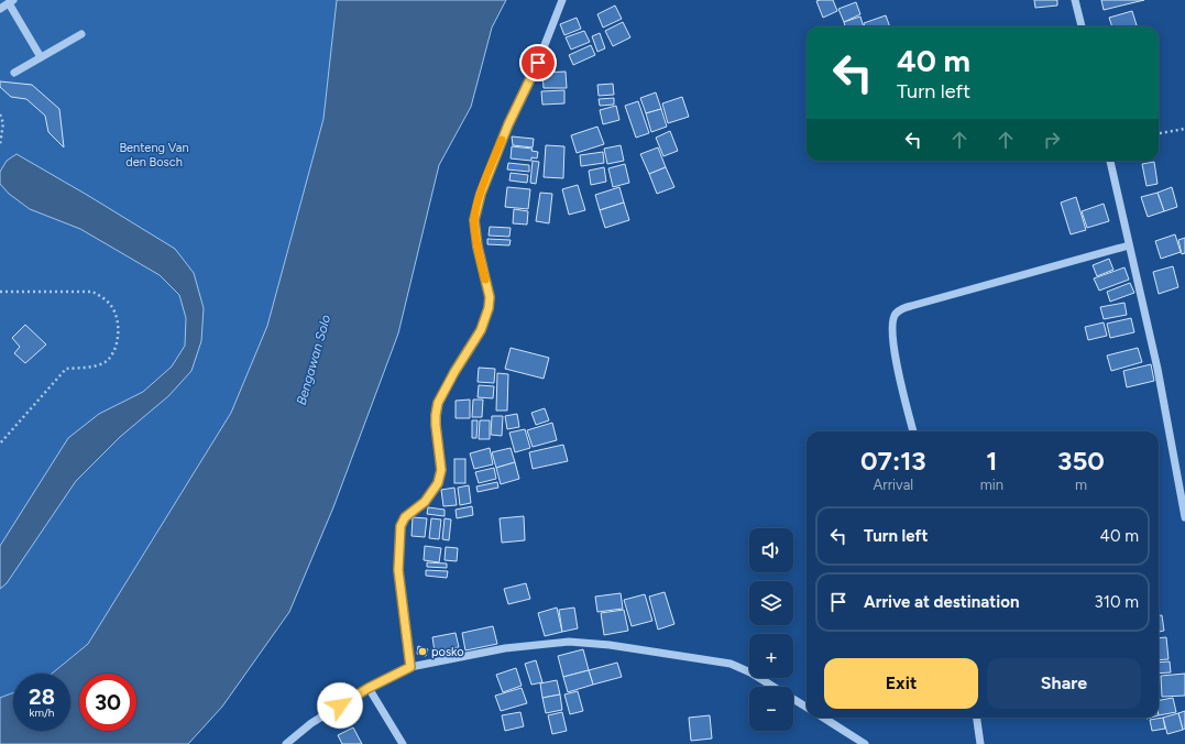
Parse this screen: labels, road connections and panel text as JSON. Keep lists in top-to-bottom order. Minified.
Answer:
{"water":["Bengawan Solo"],"parks":["Benteng Van den Bosch"],"places":["posko"],"page":{"turn":["40 m","Turn left"],"eta":["07:13","Arrival","1","min","350","m"],"list":[{"name":"Turn left","value":"40 m"},{"name":"Arrive at destination","value":"310 m"}],"map_buttons":["+","−"],"buttons":["Exit","Share"],"speed":"28 km/h","limit":"30"}}
